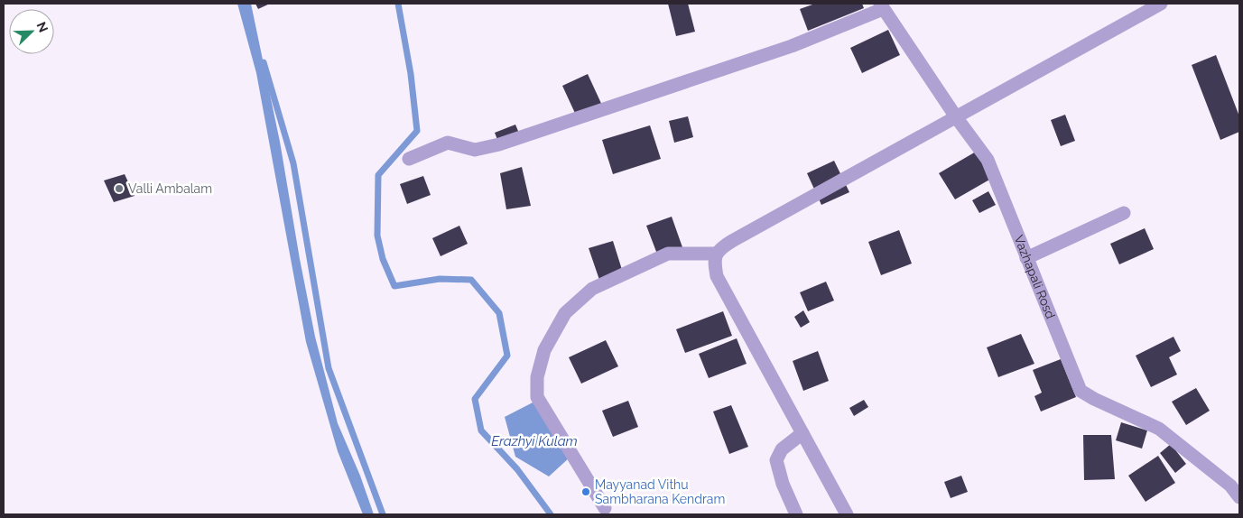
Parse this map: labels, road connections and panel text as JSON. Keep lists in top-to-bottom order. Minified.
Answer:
{"streets":{"street":["Vazhapali Rosd"]},"water":["Erazhyi Kulam"],"places":["Valli Ambalam","Mayyanad Vithu Sambharana Kendram"],"north":"top right"}
